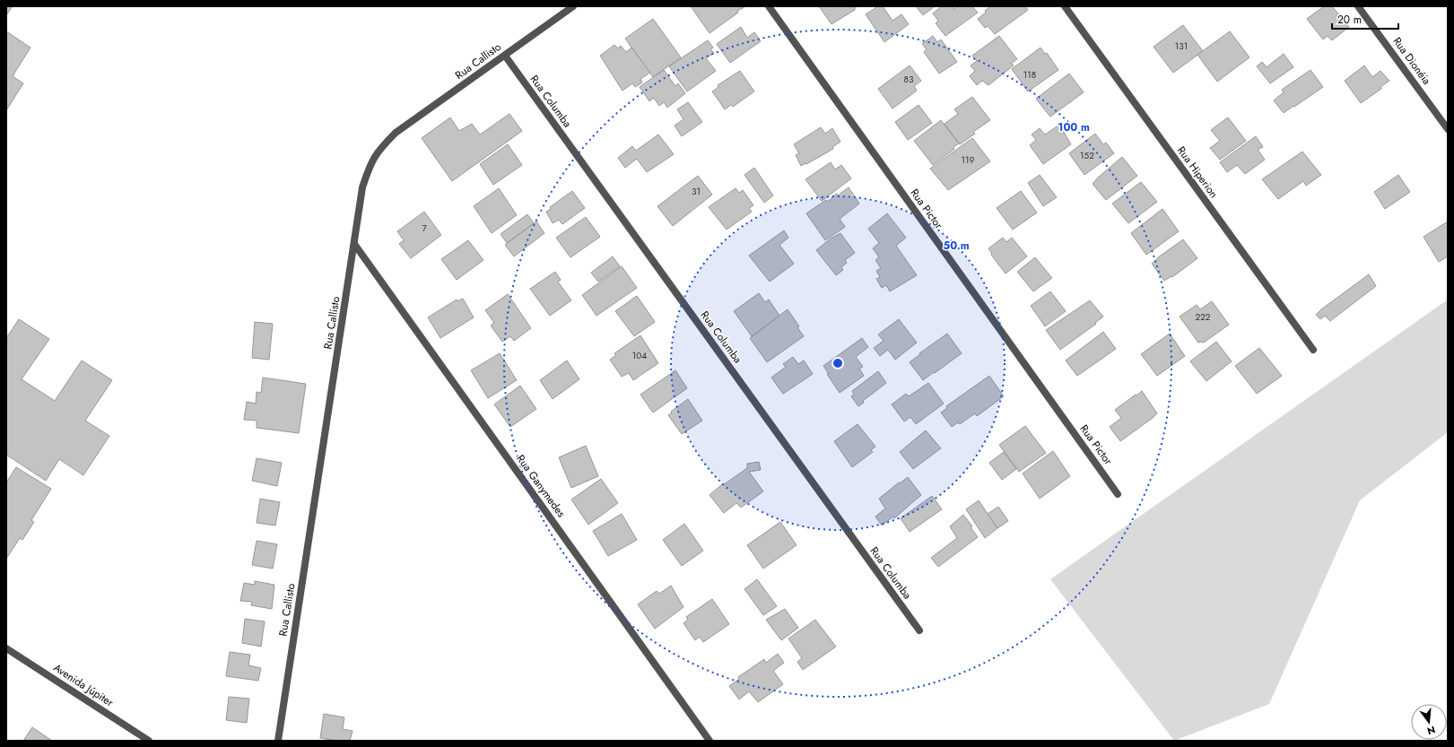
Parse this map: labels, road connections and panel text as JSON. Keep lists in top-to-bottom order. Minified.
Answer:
{"streets":{"street":["Rua Callisto","Rua Dionéia","Rua Columba","Rua Hiperion","Rua Pictor","Rua Ganymedes","Avenida Júpiter"]},"crossings":[["Rua Callisto","Rua Columba"],["Rua Callisto","Rua Ganymedes"]],"house_numbers":["131","118","83","152","119","31","7","222","104"],"scale_bar":"20 m","north":"bottom","rings":["100 m","50 m"]}
